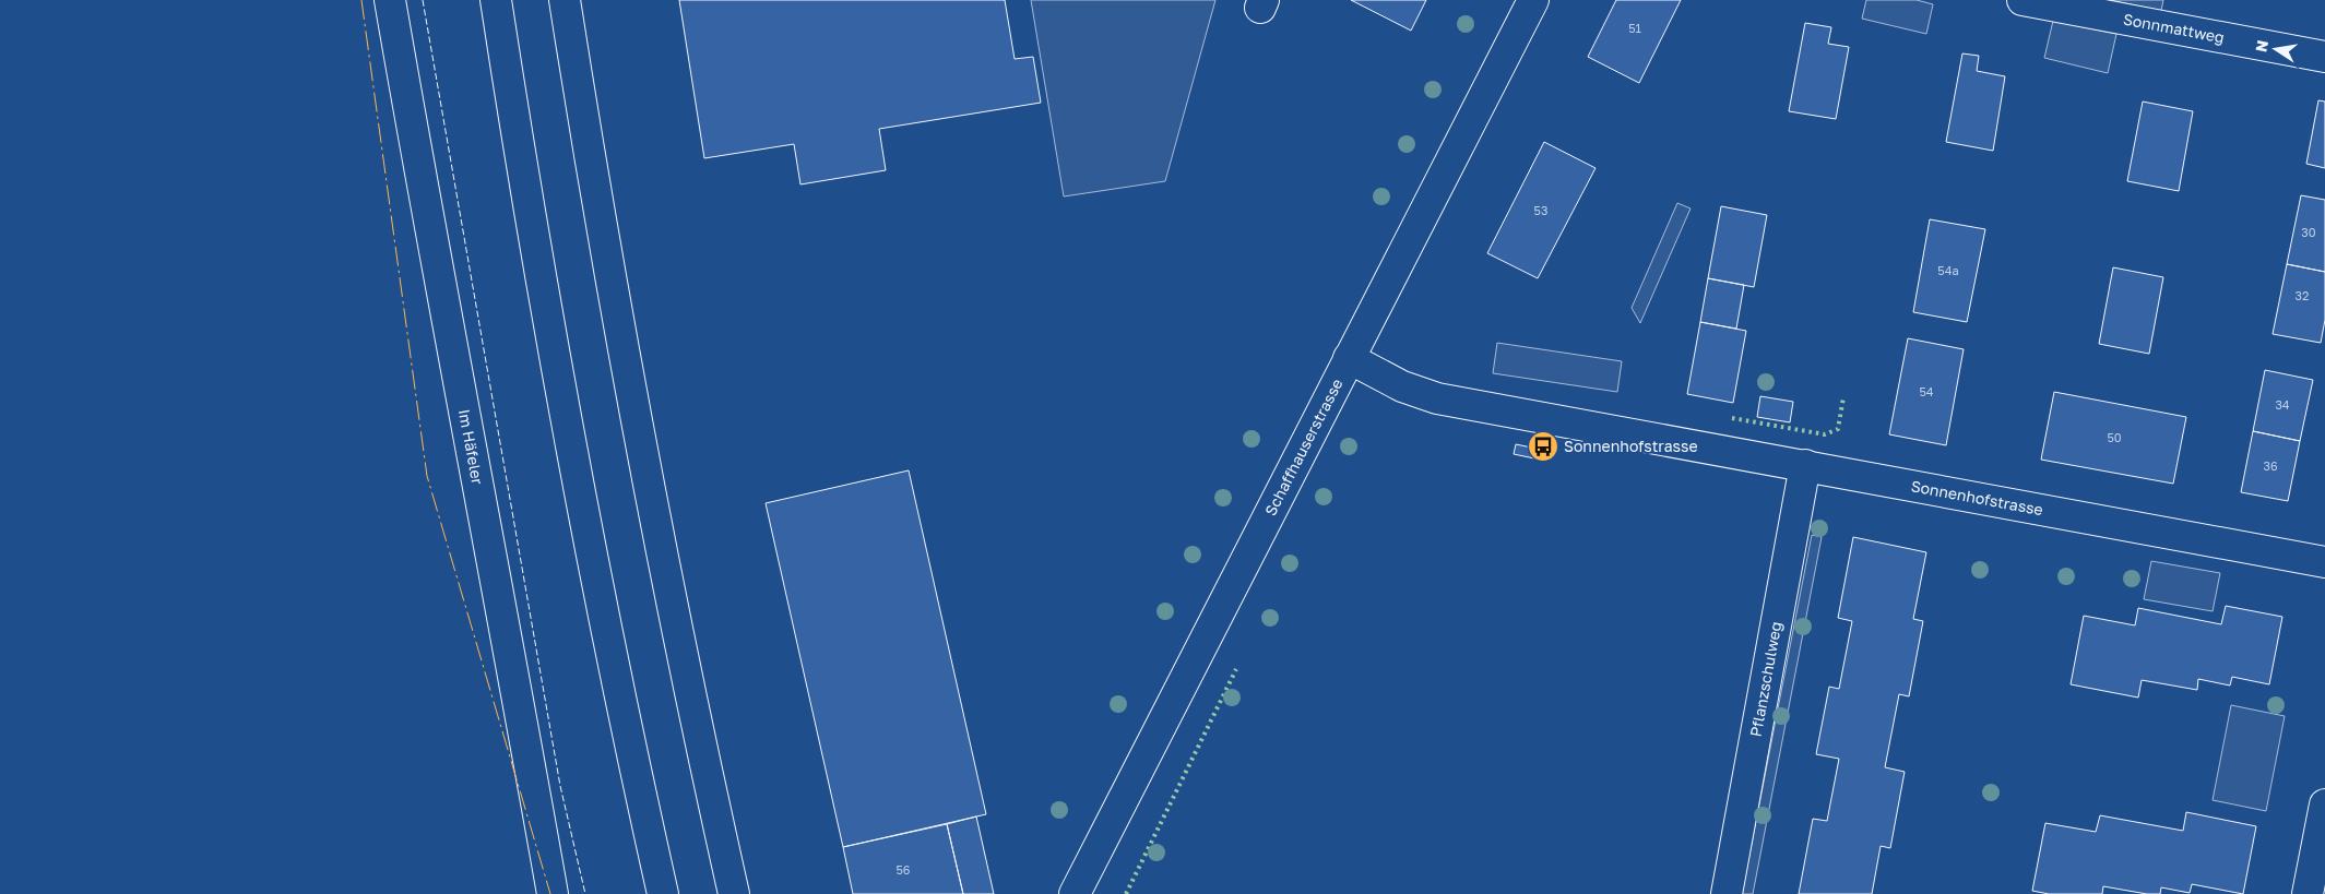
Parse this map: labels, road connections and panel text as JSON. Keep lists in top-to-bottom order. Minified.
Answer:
{"streets":{"main road":["Sonnmattweg","Im Häfeler","Schaffhauserstrasse","Sonnenhofstrasse","Pflanzschulweg"]},"crossings":[["Schaffhauserstrasse","Sonnenhofstrasse"],["Sonnenhofstrasse","Pflanzschulweg"]],"places":{"bus stop":["Sonnenhofstrasse"]},"house_numbers":["51","53","30","54a","32","54","34","50","36","56"],"north":"left"}
